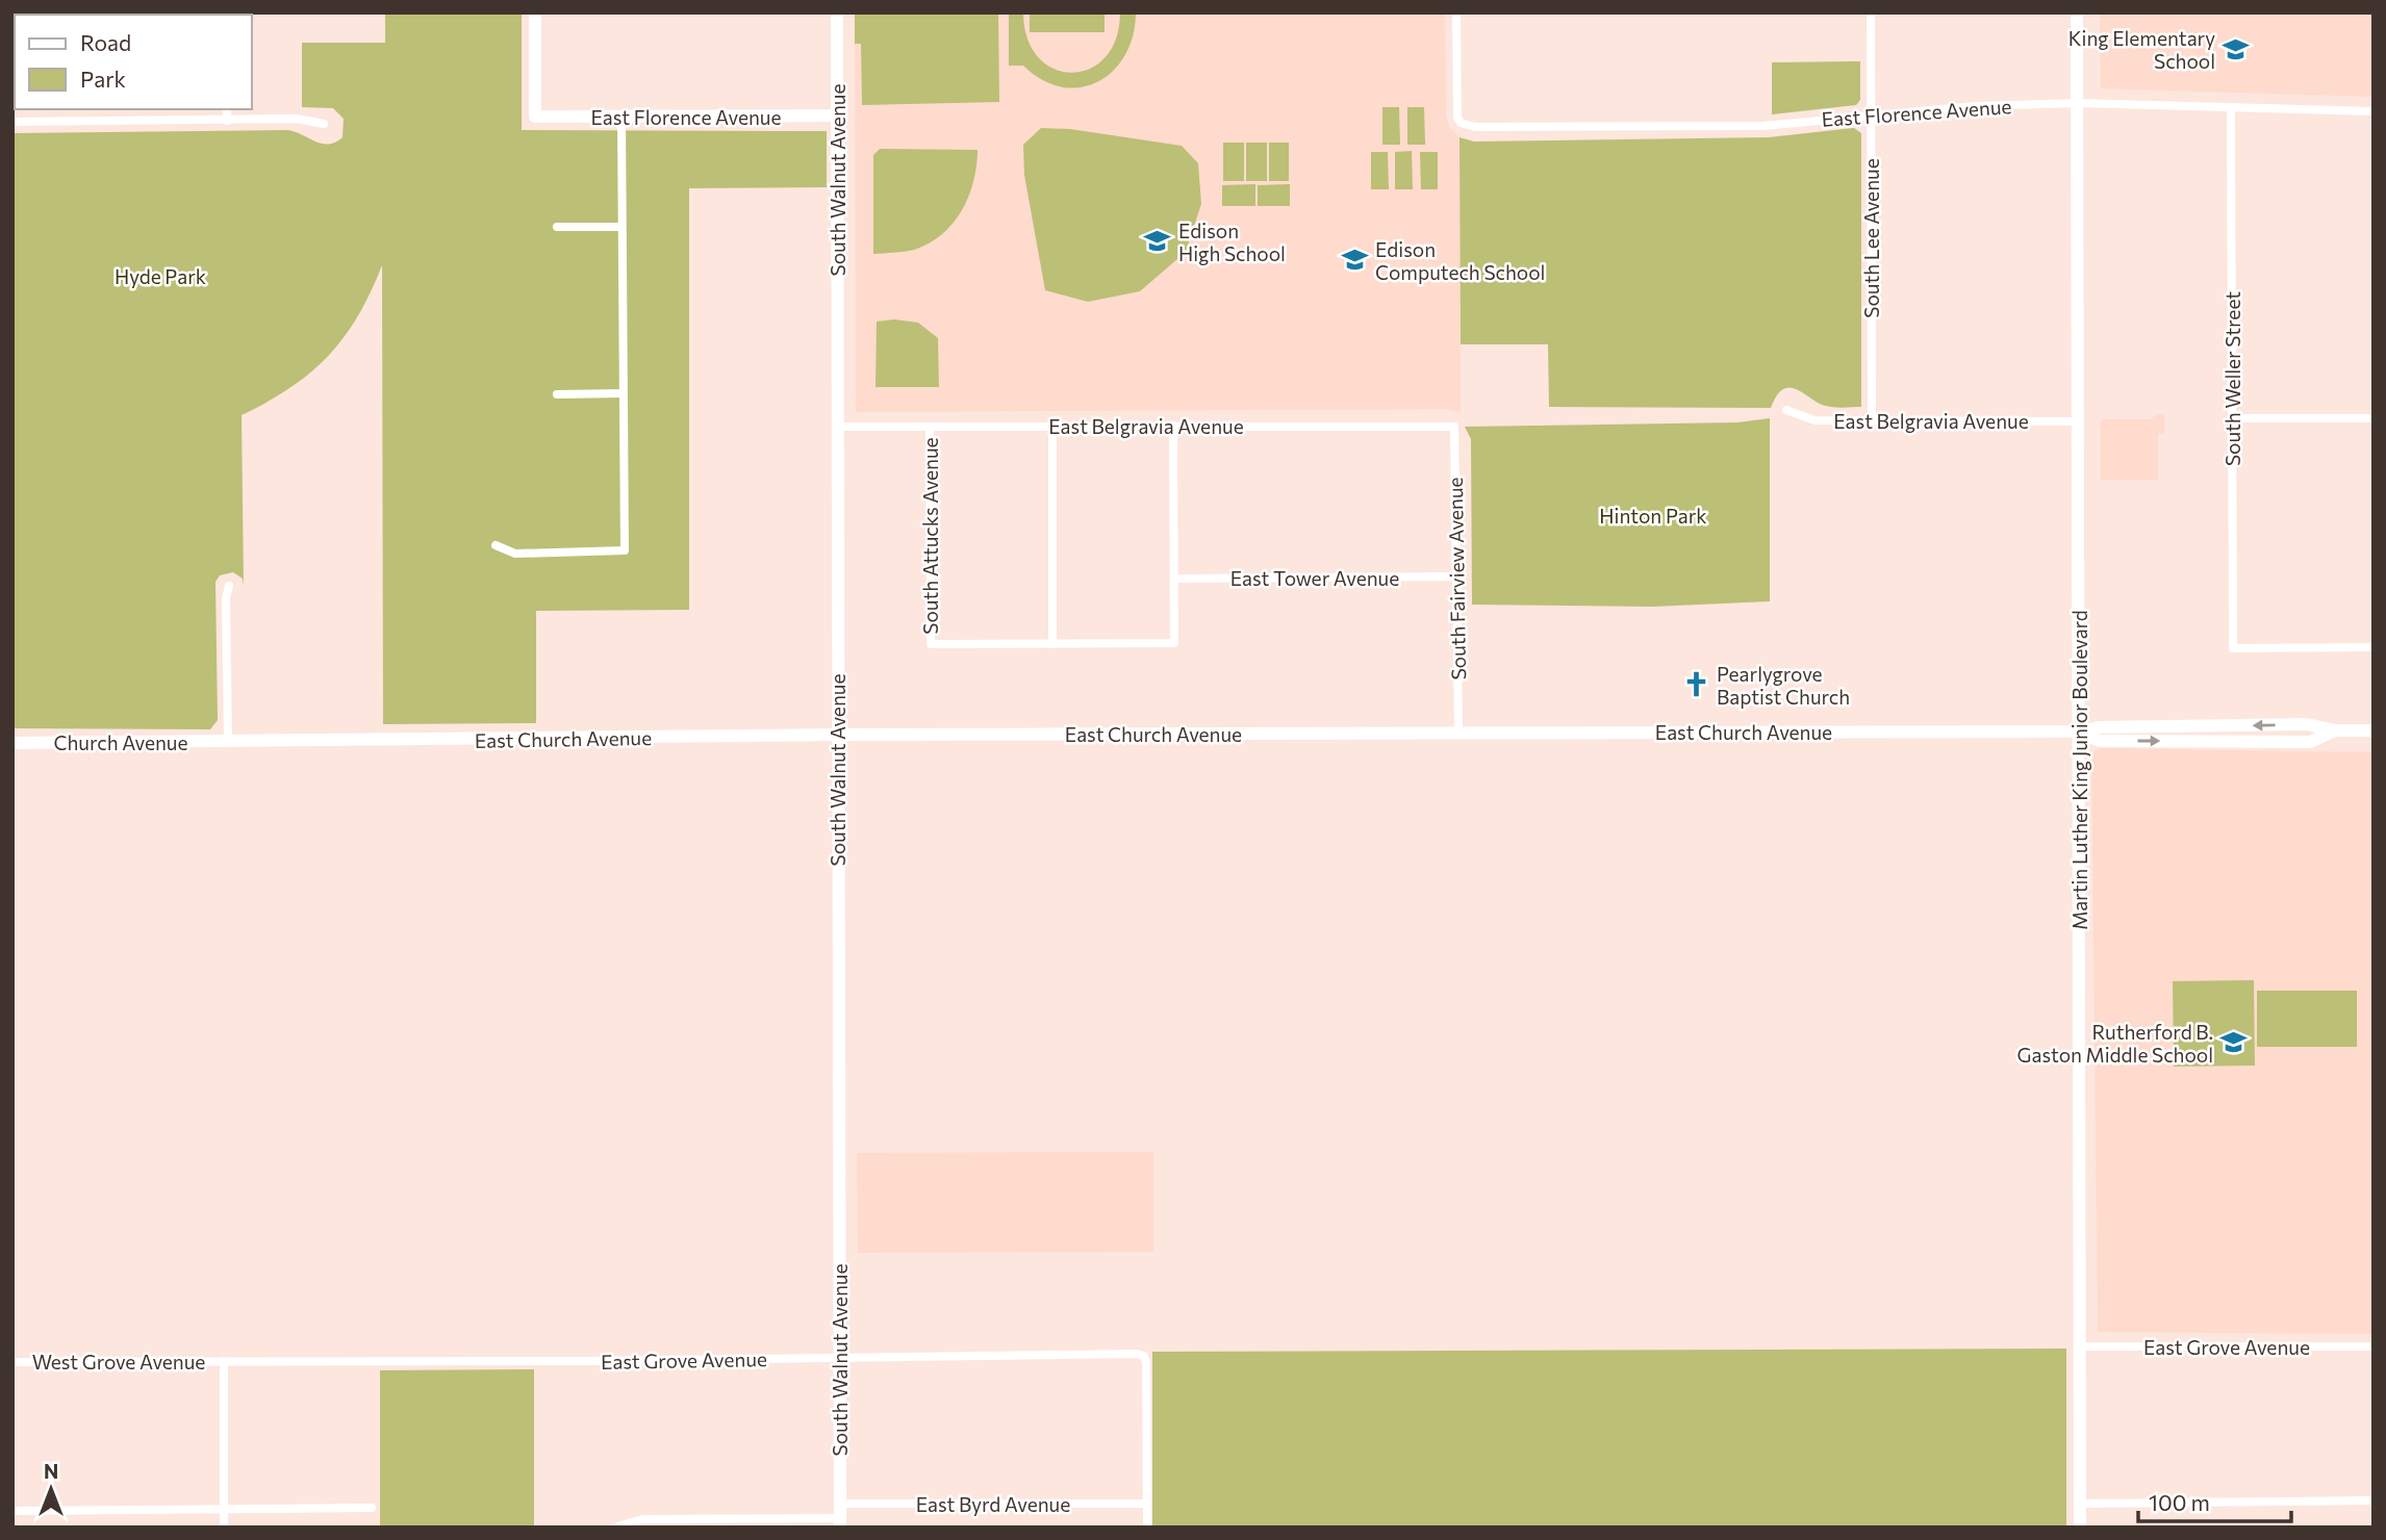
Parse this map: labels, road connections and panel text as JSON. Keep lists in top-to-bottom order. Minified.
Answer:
{"streets":{"street":["East Florence Avenue","South Walnut Avenue","South Lee Avenue","South Weller Street","East Belgravia Avenue","South Attucks Avenue","East Tower Avenue","South Fairview Avenue","East Church Avenue","Church Avenue","Martin Luther King Junior Boulevard","East Grove Avenue","West Grove Avenue","East Byrd Avenue"]},"crossings":[["East Florence Avenue","South Walnut Avenue"],["East Florence Avenue","South Lee Avenue"],["East Florence Avenue","South Weller Street"],["East Florence Avenue","Martin Luther King Junior Boulevard"],["South Walnut Avenue","East Belgravia Avenue"],["South Walnut Avenue","East Church Avenue"],["South Walnut Avenue","East Grove Avenue"],["South Walnut Avenue","East Byrd Avenue"],["South Lee Avenue","East Belgravia Avenue"],["East Belgravia Avenue","South Attucks Avenue"],["East Belgravia Avenue","South Fairview Avenue"],["East Belgravia Avenue","Martin Luther King Junior Boulevard"],["East Tower Avenue","South Fairview Avenue"],["South Fairview Avenue","East Church Avenue"],["East Church Avenue","Church Avenue"],["East Church Avenue","Martin Luther King Junior Boulevard"],["Martin Luther King Junior Boulevard","East Grove Avenue"],["East Grove Avenue","West Grove Avenue"],["East Grove Avenue","East Byrd Avenue"]],"parks":["Hyde Park","Hinton Park"],"places":{"school or university":["King Elementary School","Edison High School","Edison Computech School","Rutherford B. Gaston Middle School"],"church":["Pearlygrove Baptist Church"]},"legend":["Road","Park"],"scale_bar":"100 m","north":"top"}
